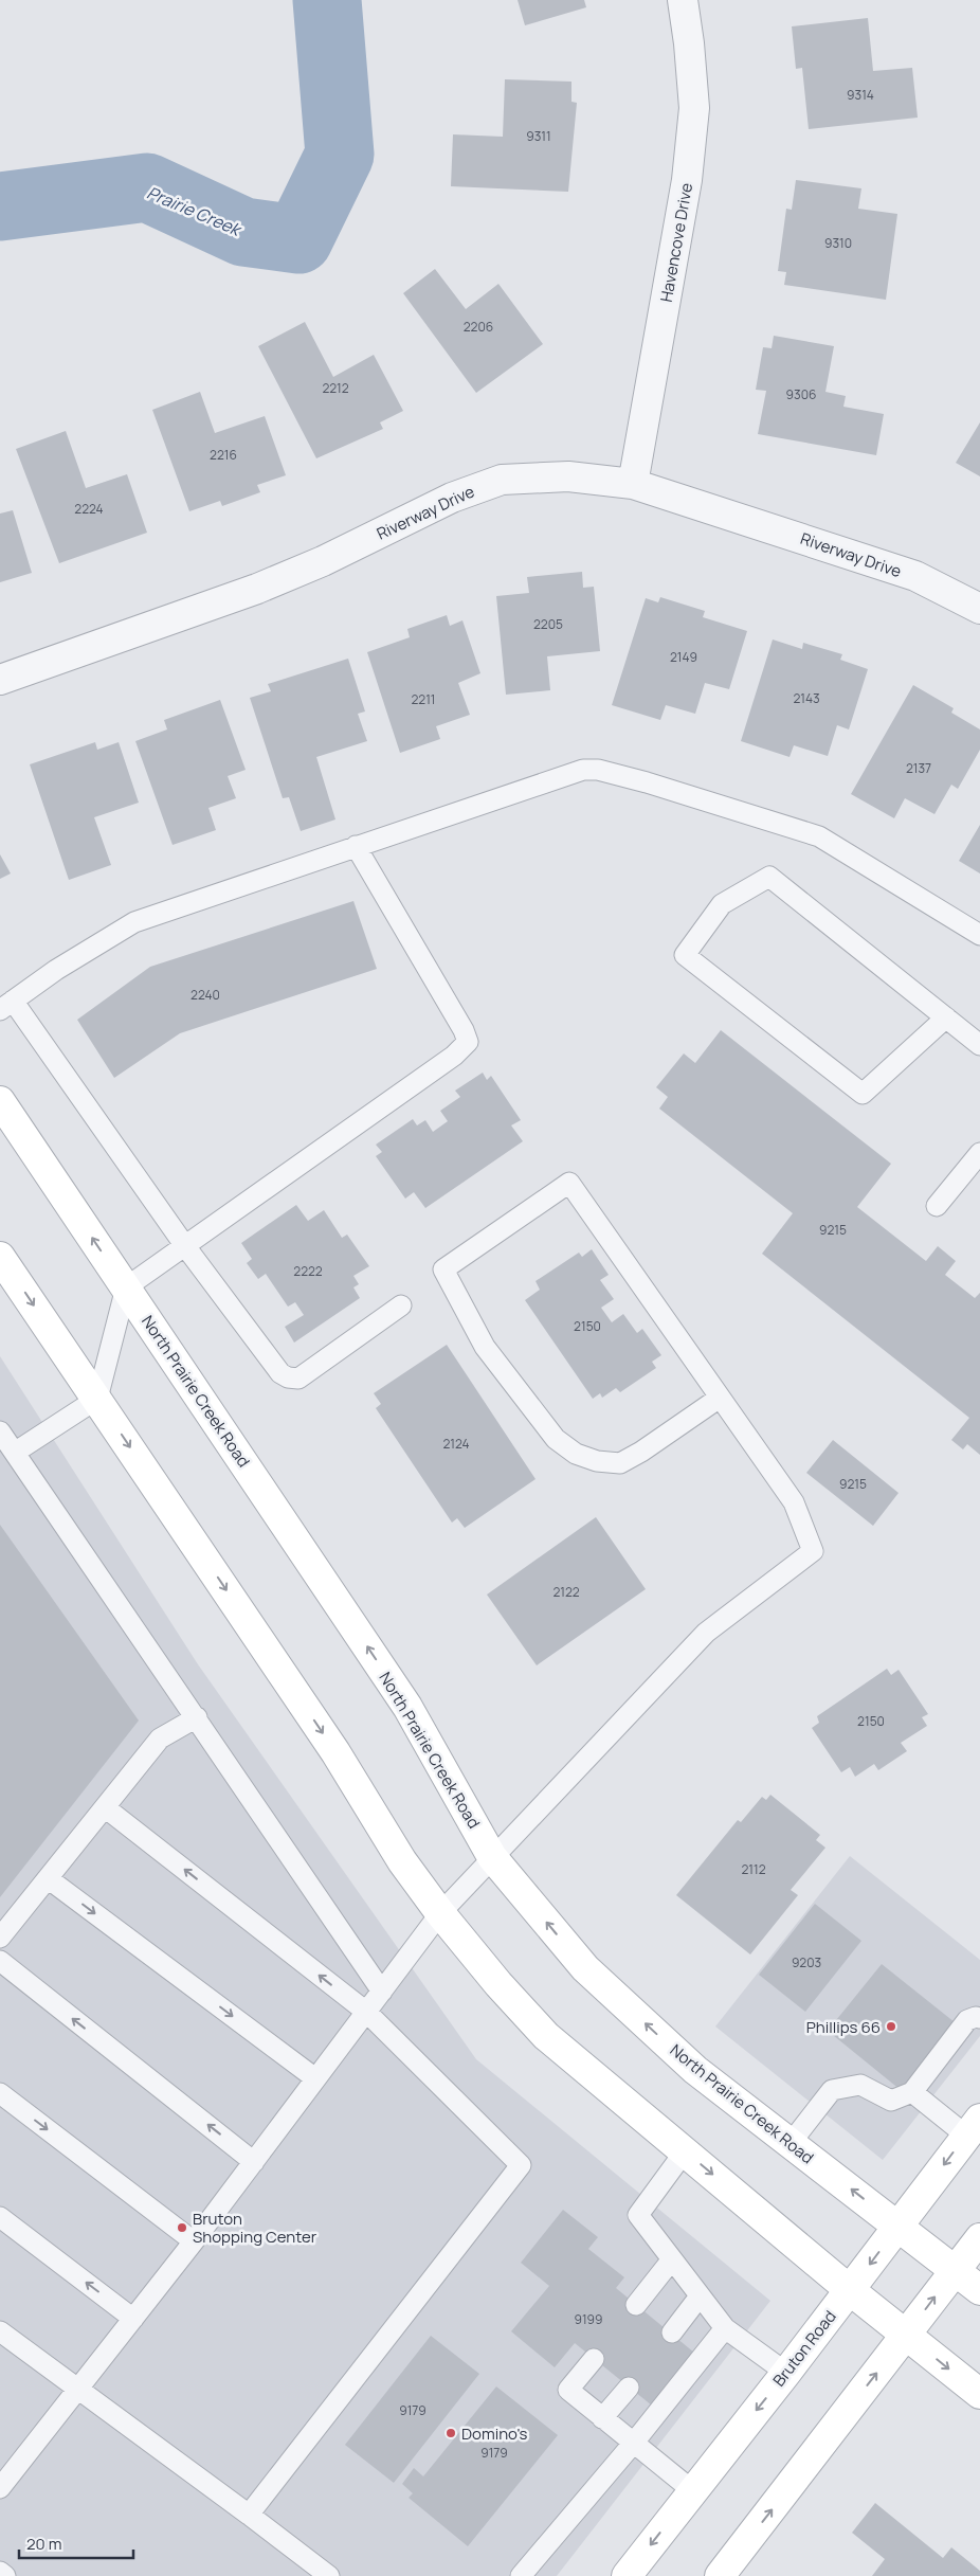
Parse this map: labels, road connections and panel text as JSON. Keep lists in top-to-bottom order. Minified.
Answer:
{"streets":{"main road":["North Prairie Creek Road","Bruton Road"],"street":["Havencove Drive","Riverway Drive"]},"crossings":[["Havencove Drive","Riverway Drive"],["North Prairie Creek Road","Bruton Road"]],"water":["Prairie Creek"],"places":["Phillips 66","Bruton Shopping Center","Domino's"],"house_numbers":["9314","9311","9310","2206","2212","9306","2216","2224","2205","2149","2143","2211","2137","2240","9215","2222","2150","2124","9215","2122","2150","2112","9203","9199","9179","9179"],"scale_bar":"20 m"}
